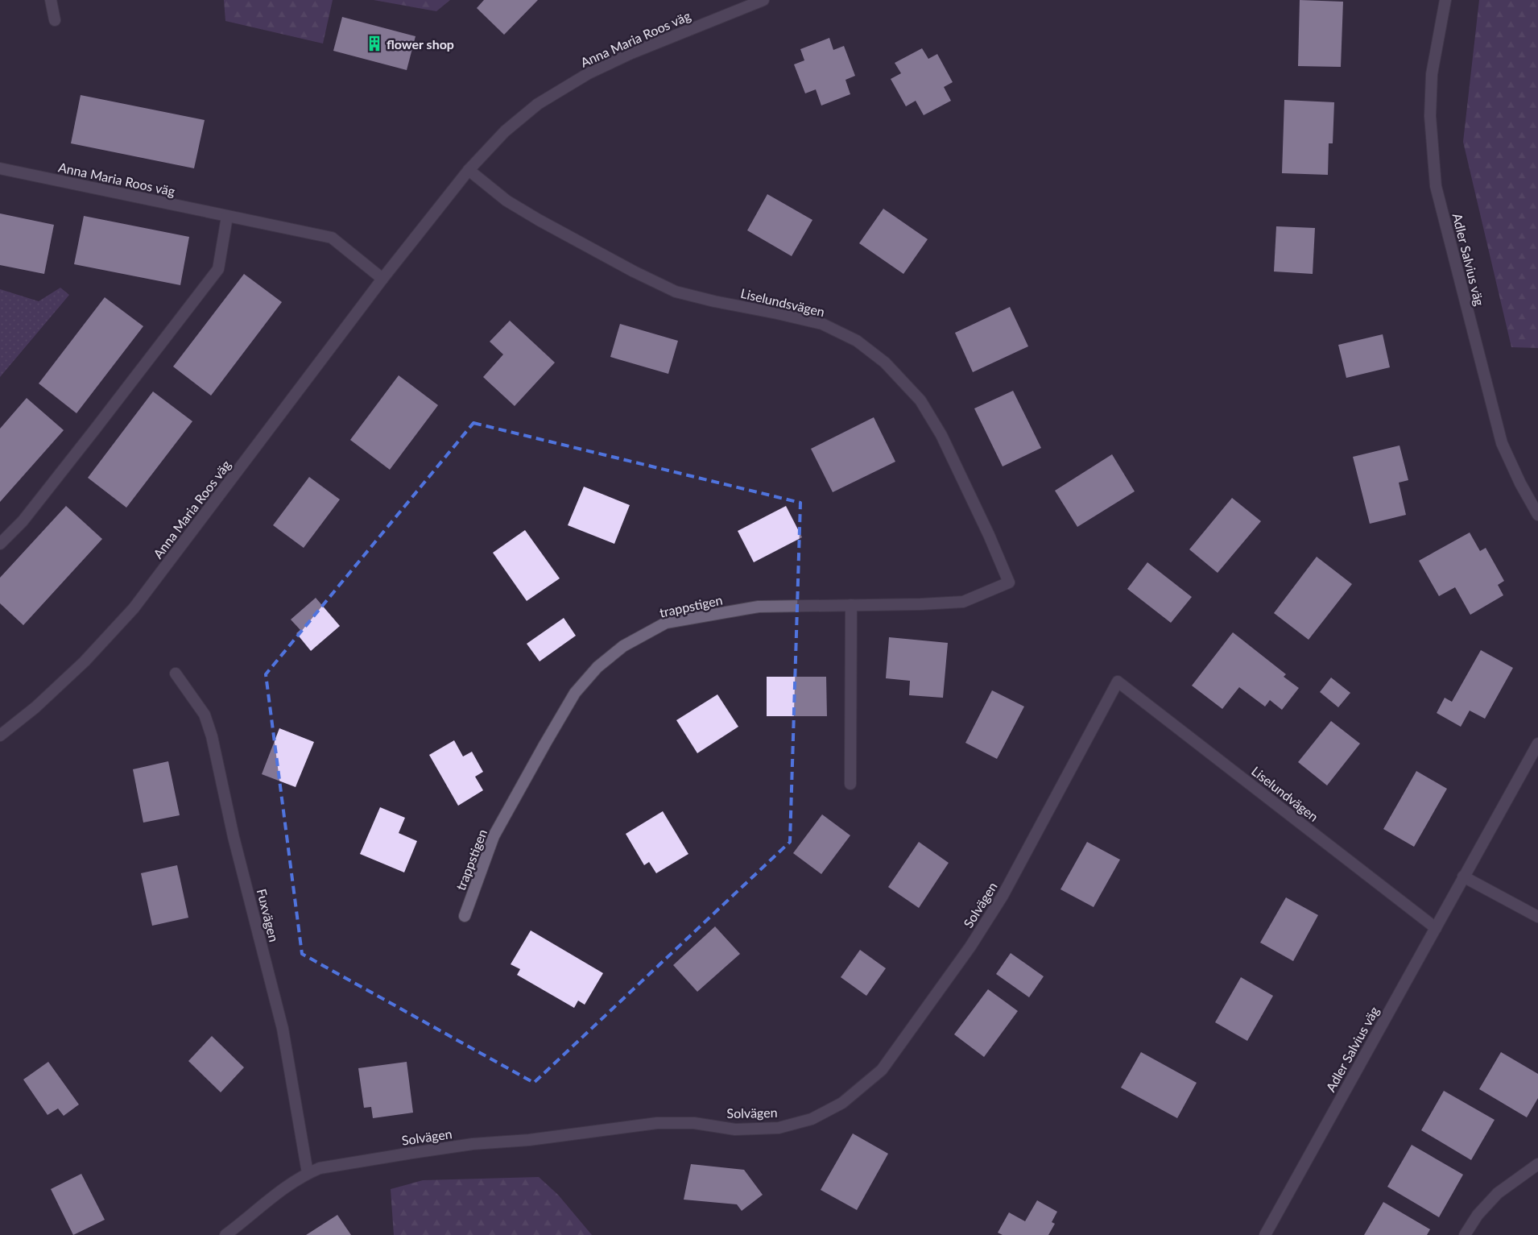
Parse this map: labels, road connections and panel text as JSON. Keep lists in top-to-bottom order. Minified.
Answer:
{"streets":{"street":["Anna Maria Roos väg","Adler Salvius väg","Liselundsvägen","trappstigen","Liselundvägen","Solvägen","Fuxvägen"]},"crossings":[["Anna Maria Roos väg","Liselundsvägen"],["Adler Salvius väg","Liselundvägen"],["Liselundsvägen","trappstigen"],["Liselundvägen","Solvägen"],["Solvägen","Fuxvägen"]],"places":{"building":["flower shop"]}}
